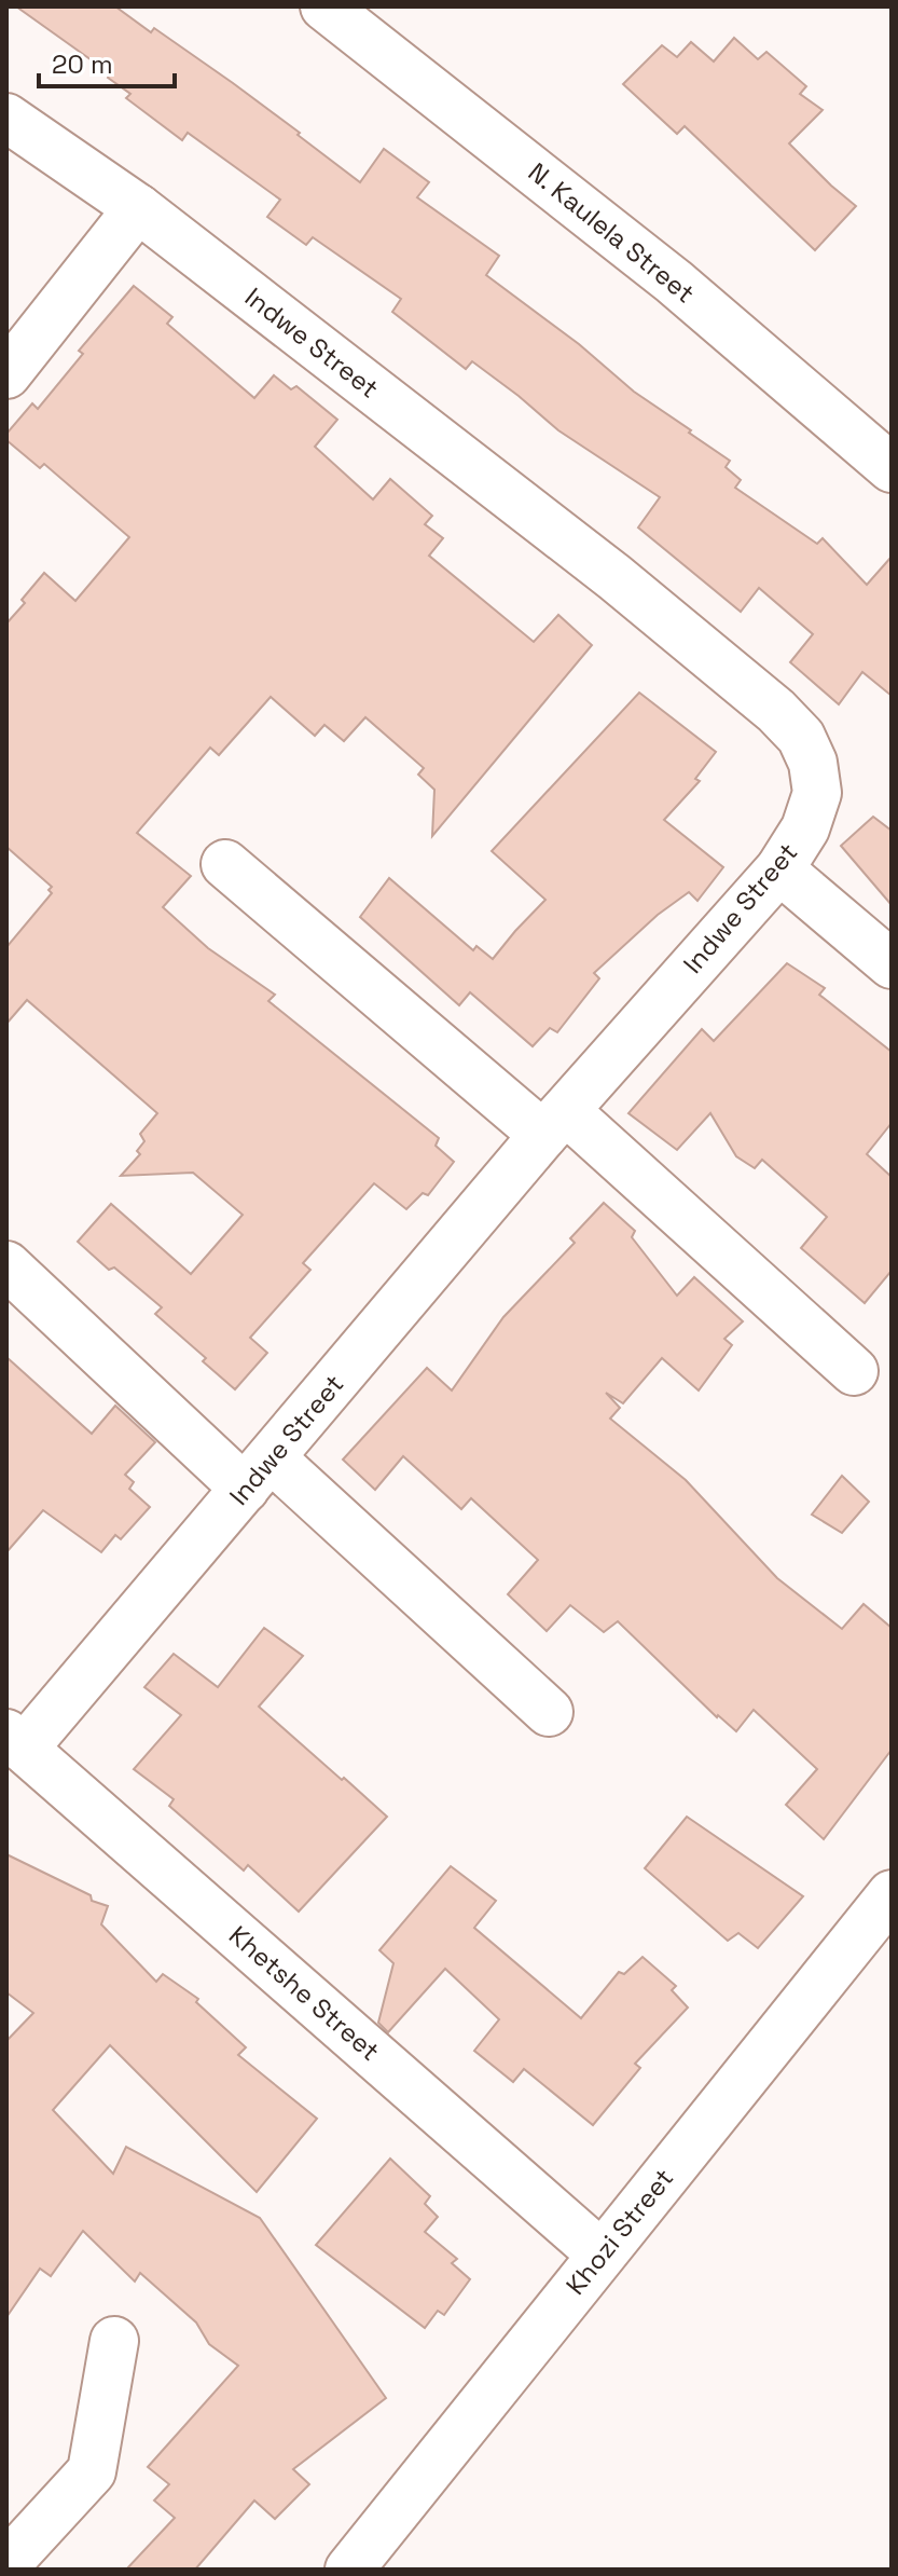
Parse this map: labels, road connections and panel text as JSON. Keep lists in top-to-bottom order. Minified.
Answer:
{"streets":{"street":["N. Kaulela Street","Indwe Street","Khetshe Street","Khozi Street"]},"crossings":[["Indwe Street","Khetshe Street"],["Khetshe Street","Khozi Street"]],"scale_bar":"20 m"}
